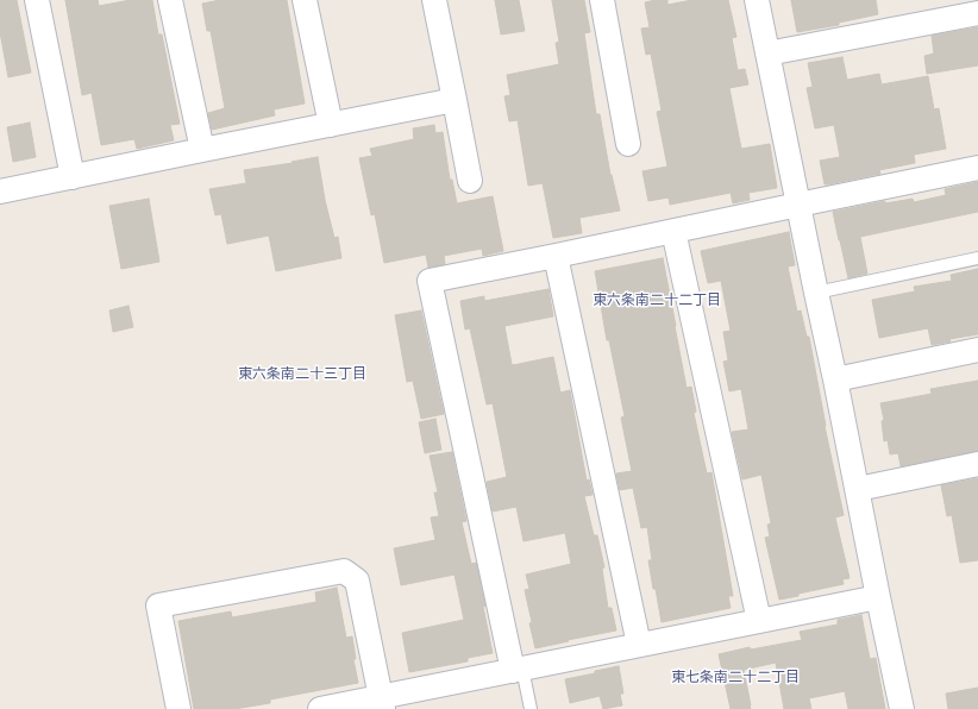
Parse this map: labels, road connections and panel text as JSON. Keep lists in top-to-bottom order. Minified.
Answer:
{"districts":["東六条南二十二丁目","東六条南二十三丁目","東七条南二十二丁目"]}
